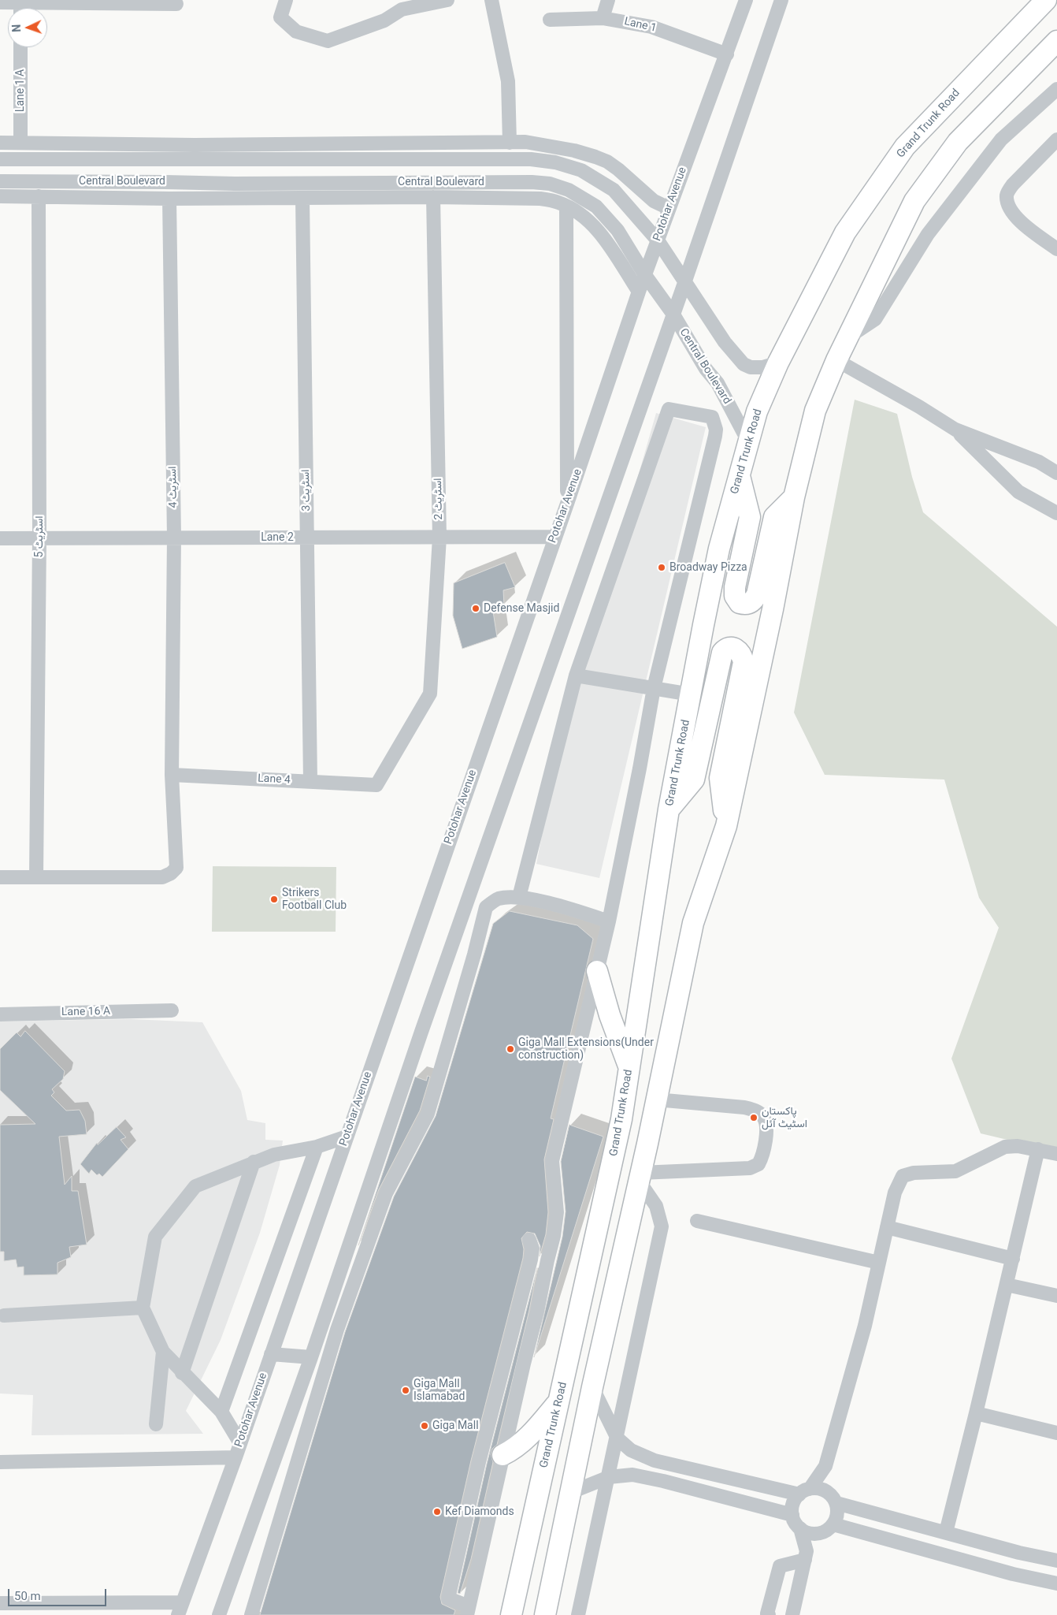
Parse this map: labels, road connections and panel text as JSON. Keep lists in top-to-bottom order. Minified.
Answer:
{"streets":{"highway":["Grand Trunk Road"],"street":["Lane 1","Lane 1 A","Central Boulevard","Potohar Avenue","اسٹریٹ 4","اسٹریٹ 3","اسٹریٹ 2","اسٹریٹ 5","Lane 2","Lane 4","Lane 16 A"]},"crossings":[["Lane 1","Potohar Avenue"],["Grand Trunk Road","Central Boulevard"],["Central Boulevard","Potohar Avenue"],["Potohar Avenue","Lane 2"],["اسٹریٹ 4","اسٹریٹ 5"],["اسٹریٹ 4","Lane 2"],["اسٹریٹ 4","Lane 4"],["اسٹریٹ 3","Lane 2"],["اسٹریٹ 3","Lane 4"],["اسٹریٹ 2","Lane 2"],["اسٹریٹ 2","Lane 4"],["اسٹریٹ 5","Lane 2"]],"places":["Broadway Pizza","Defense Masjid","Strikers Football Club","Giga Mall Extensions(Under construction)","پاکستان اسٹیٹ آئل","Giga Mall Islamabad","Giga Mall","Kef Diamonds"],"scale_bar":"50 m","north":"left"}
